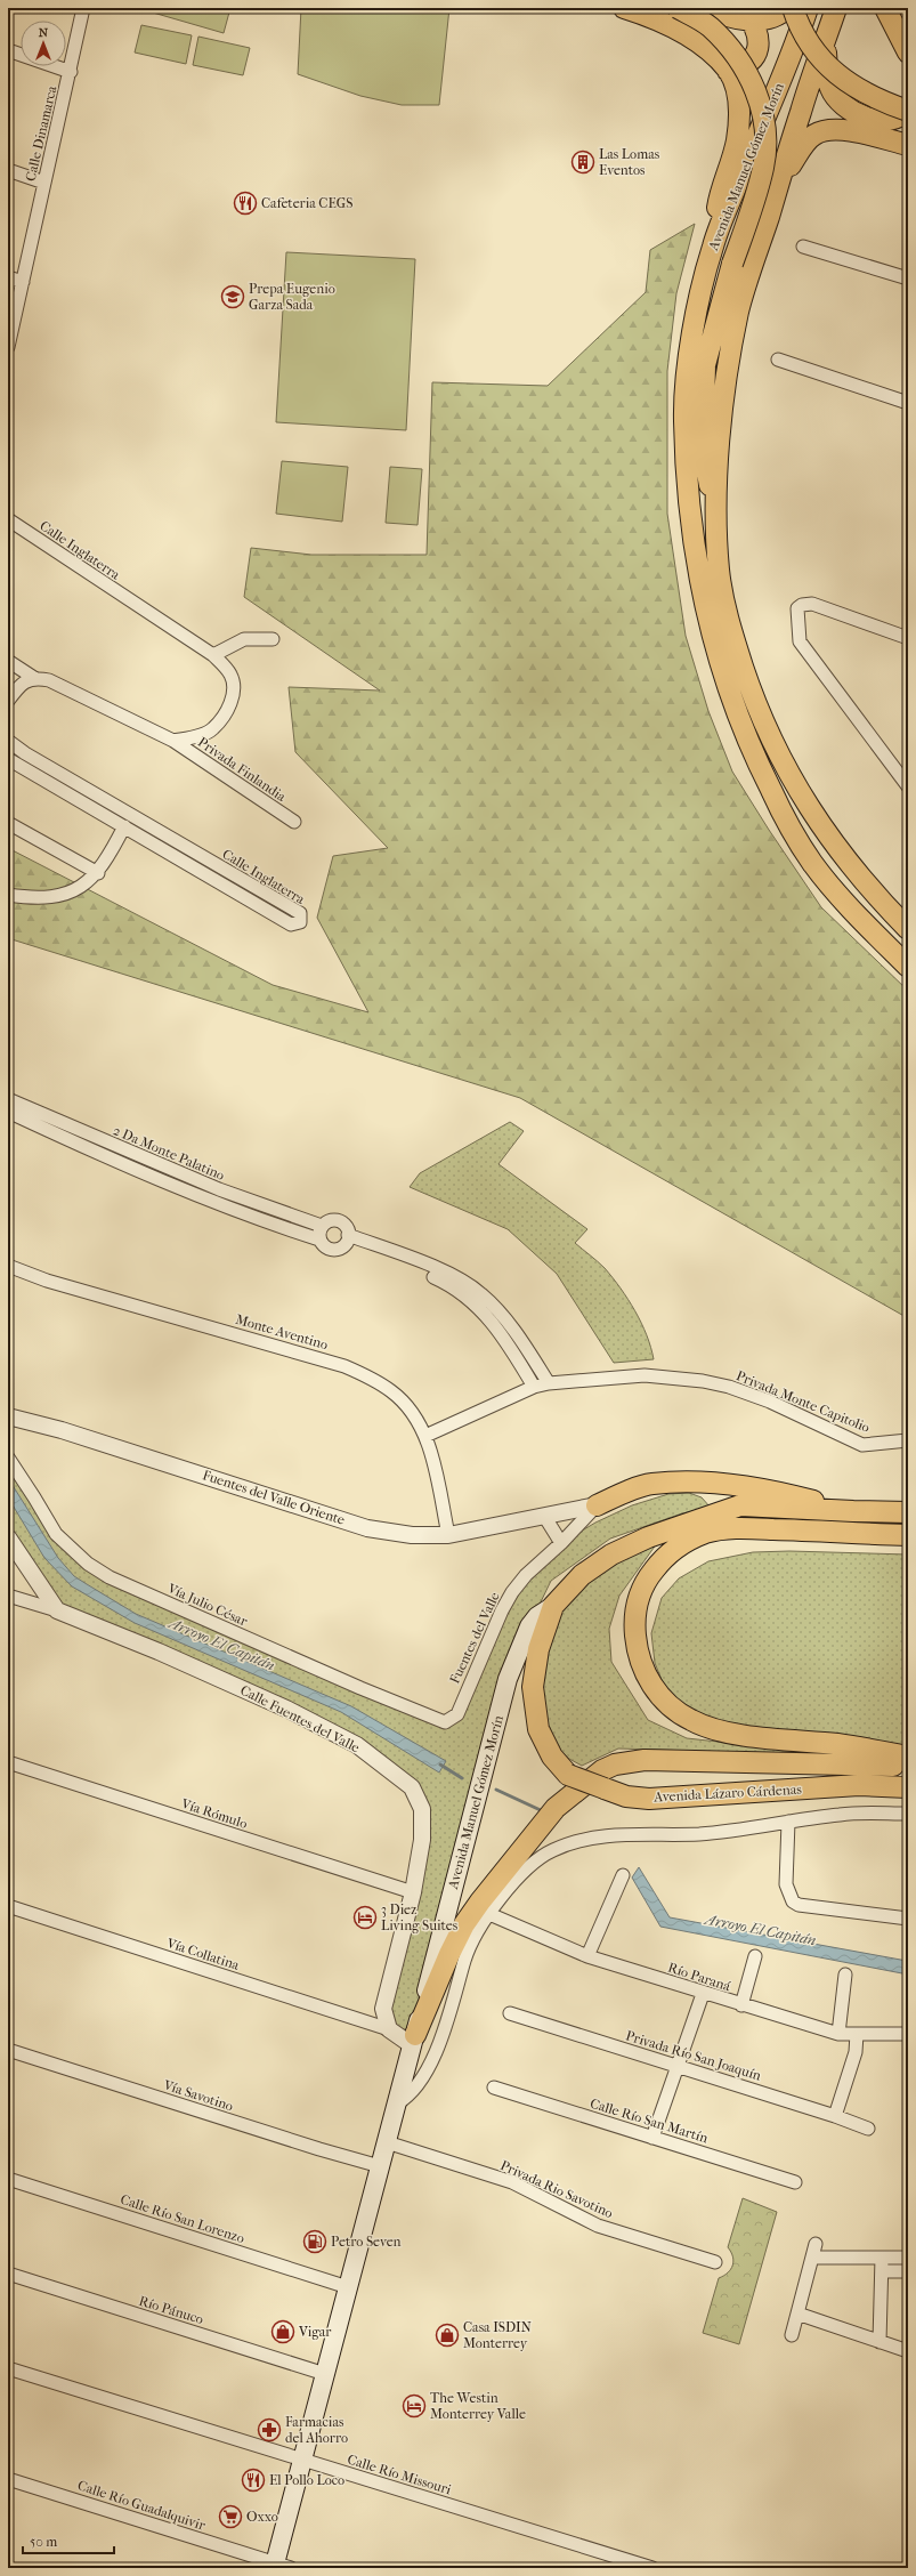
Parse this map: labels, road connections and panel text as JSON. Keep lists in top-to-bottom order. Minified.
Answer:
{"streets":{"highway":["Avenida Manuel Gómez Morín","Avenida Lázaro Cárdenas"],"street":["Calle Dinamarca","Calle Inglaterra","Privada Finlandia","2 Da Monte Palatino","Monte Aventino","Privada Monte Capitolio","Fuentes del Valle Oriente","Vía Julio César","Fuentes del Valle","Calle Fuentes del Valle","Vía Rómulo","Vía Collatina","Río Paraná","Privada Río San Joaquín","Vía Savotino","Calle Río San Martín","Privada Rio Savotino","Calle Río San Lorenzo","Río Pánuco","Calle Río Missouri","Calle Río Guadalquivir"]},"crossings":[["Avenida Manuel Gómez Morín","Avenida Lázaro Cárdenas"],["Avenida Manuel Gómez Morín","Vía Savotino"],["Avenida Manuel Gómez Morín","Privada Rio Savotino"],["Avenida Manuel Gómez Morín","Calle Río San Lorenzo"],["Avenida Manuel Gómez Morín","Río Pánuco"],["Avenida Manuel Gómez Morín","Calle Río Missouri"],["Avenida Manuel Gómez Morín","Calle Río Guadalquivir"],["Calle Inglaterra","Privada Finlandia"],["Monte Aventino","Privada Monte Capitolio"],["Monte Aventino","Fuentes del Valle Oriente"],["Fuentes del Valle Oriente","Fuentes del Valle"],["Vía Julio César","Fuentes del Valle"],["Calle Fuentes del Valle","Vía Rómulo"],["Calle Fuentes del Valle","Vía Collatina"]],"water":["Arroyo El Capitán"],"places":{"building":["Las Lomas Eventos"],"restaurant":["Cafeteria CEGS","El Pollo Loco"],"school or university":["Prepa Eugenio Garza Sada"],"hotel":["3 Diez Living Suites","The Westin Monterrey Valle"],"fuel station":["Petro Seven"],"shop":["Vigar","Casa ISDIN Monterrey"],"pharmacy":["Farmacias del Ahorro"],"supermarket":["Oxxo"]},"scale_bar":"50 m","north":"top"}
